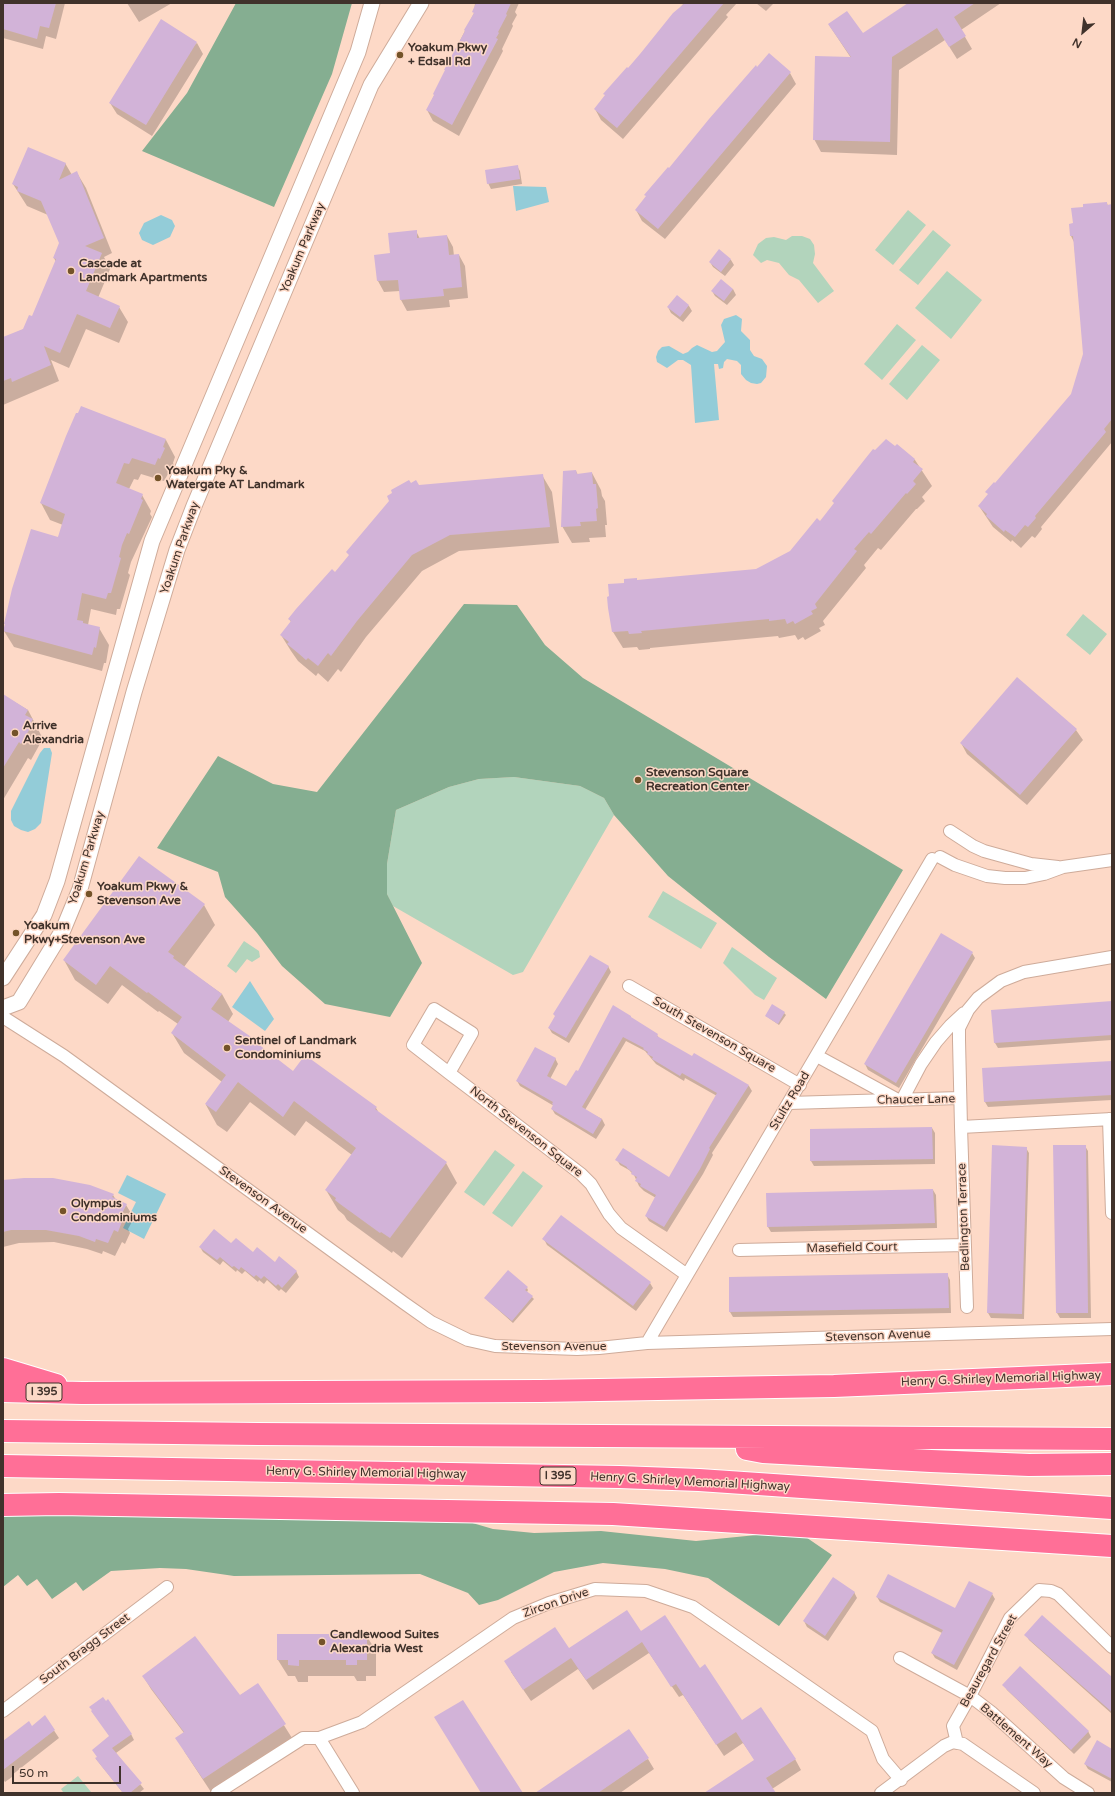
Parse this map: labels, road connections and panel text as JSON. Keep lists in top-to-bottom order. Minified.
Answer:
{"streets":{"highway":["Henry G. Shirley Memorial Highway","I 395"],"street":["Yoakum Parkway","South Stevenson Square","Chaucer Lane","Stultz Road","North Stevenson Square","Stevenson Avenue","Bedlington Terrace","Masefield Court","Zircon Drive","South Bragg Street","Beauregard Street","Battlement Way"]},"crossings":[["South Stevenson Square","Stultz Road"],["Chaucer Lane","Stultz Road"],["Chaucer Lane","Bedlington Terrace"],["Stultz Road","North Stevenson Square"],["Stultz Road","Stevenson Avenue"],["Bedlington Terrace","Masefield Court"],["Beauregard Street","Battlement Way"]],"places":["Yoakum Pkwy + Edsall Rd","Cascade at Landmark Apartments","Yoakum Pky & Watergate AT Landmark","Arrive Alexandria","Stevenson Square Recreation Center","Yoakum Pkwy & Stevenson Ave","Yoakum Pkwy+Stevenson Ave","Sentinel of Landmark Condominiums","Olympus Condominiums","Candlewood Suites Alexandria West"],"scale_bar":"50 m","north":"bottom left"}
